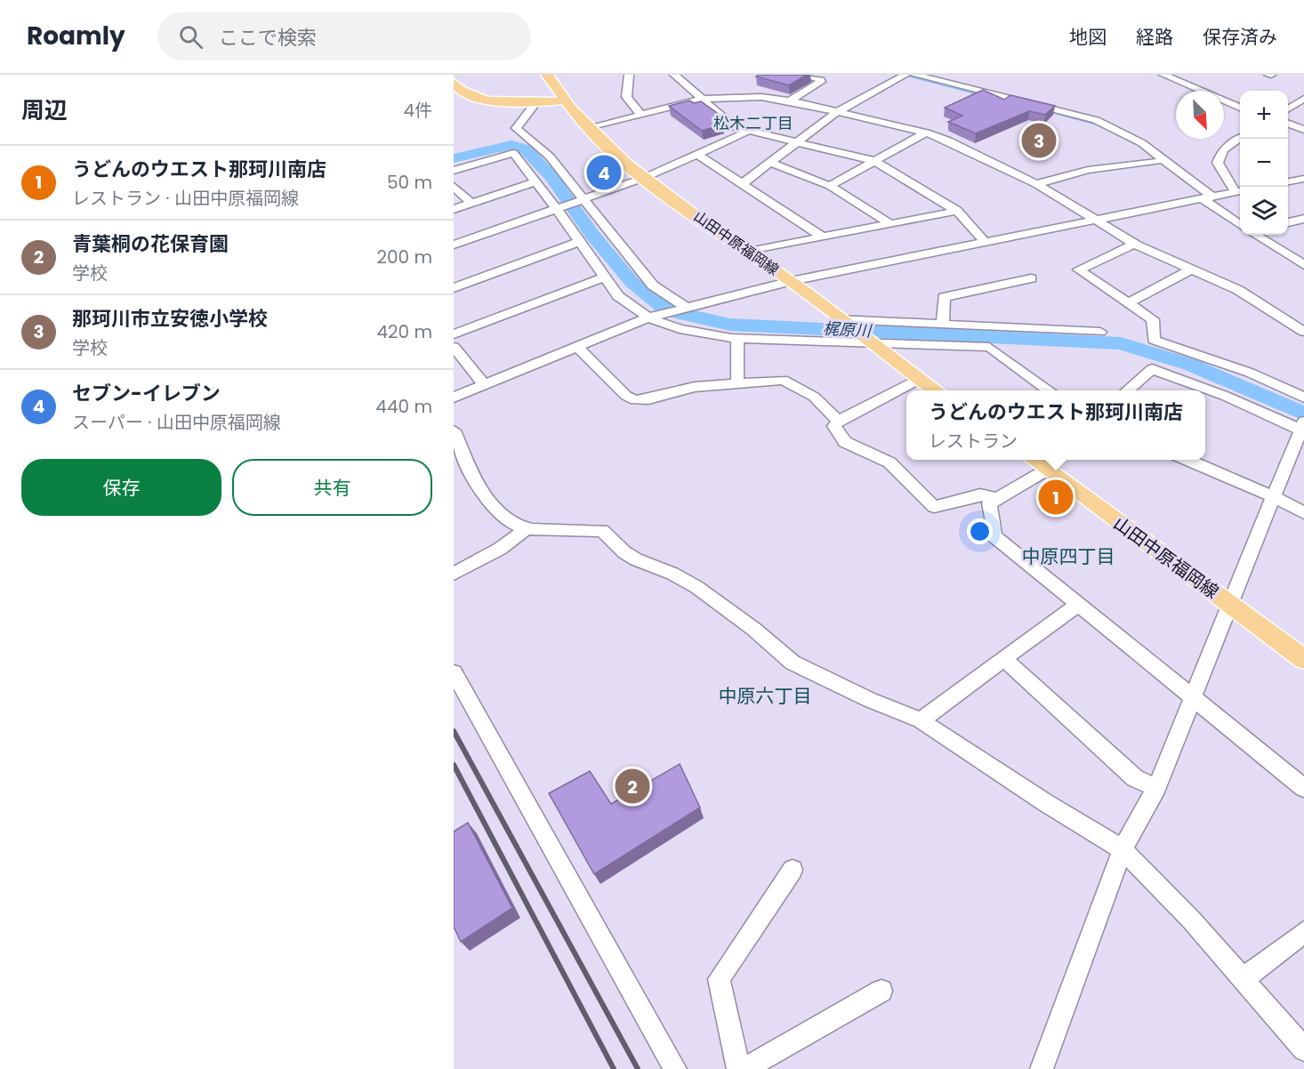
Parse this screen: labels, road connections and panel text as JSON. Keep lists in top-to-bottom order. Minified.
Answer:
{"streets":{"main road":["山田中原福岡線"]},"districts":["松木二丁目","中原四丁目","中原六丁目"],"water":["梶原川"],"north":"bottom right","page":{"header":"Roamly","search":"ここで検索","nav":["地図","経路","保存済み"],"heading":["周辺","4件"],"map_buttons":["+","−"],"pins":["3","4","1","2"],"list":[{"mark":"1","name":"うどんのウエスト那珂川南店","note":"レストラン · 山田中原福岡線","value":"50 m"},{"mark":"2","name":"青葉桐の花保育園","note":"学校","value":"200 m"},{"mark":"3","name":"那珂川市立安徳小学校","note":"学校","value":"420 m"},{"mark":"4","name":"セブン-イレブン","note":"スーパー · 山田中原福岡線","value":"440 m"}],"popup":["うどんのウエスト那珂川南店","レストラン"],"buttons":["保存","共有"]}}
